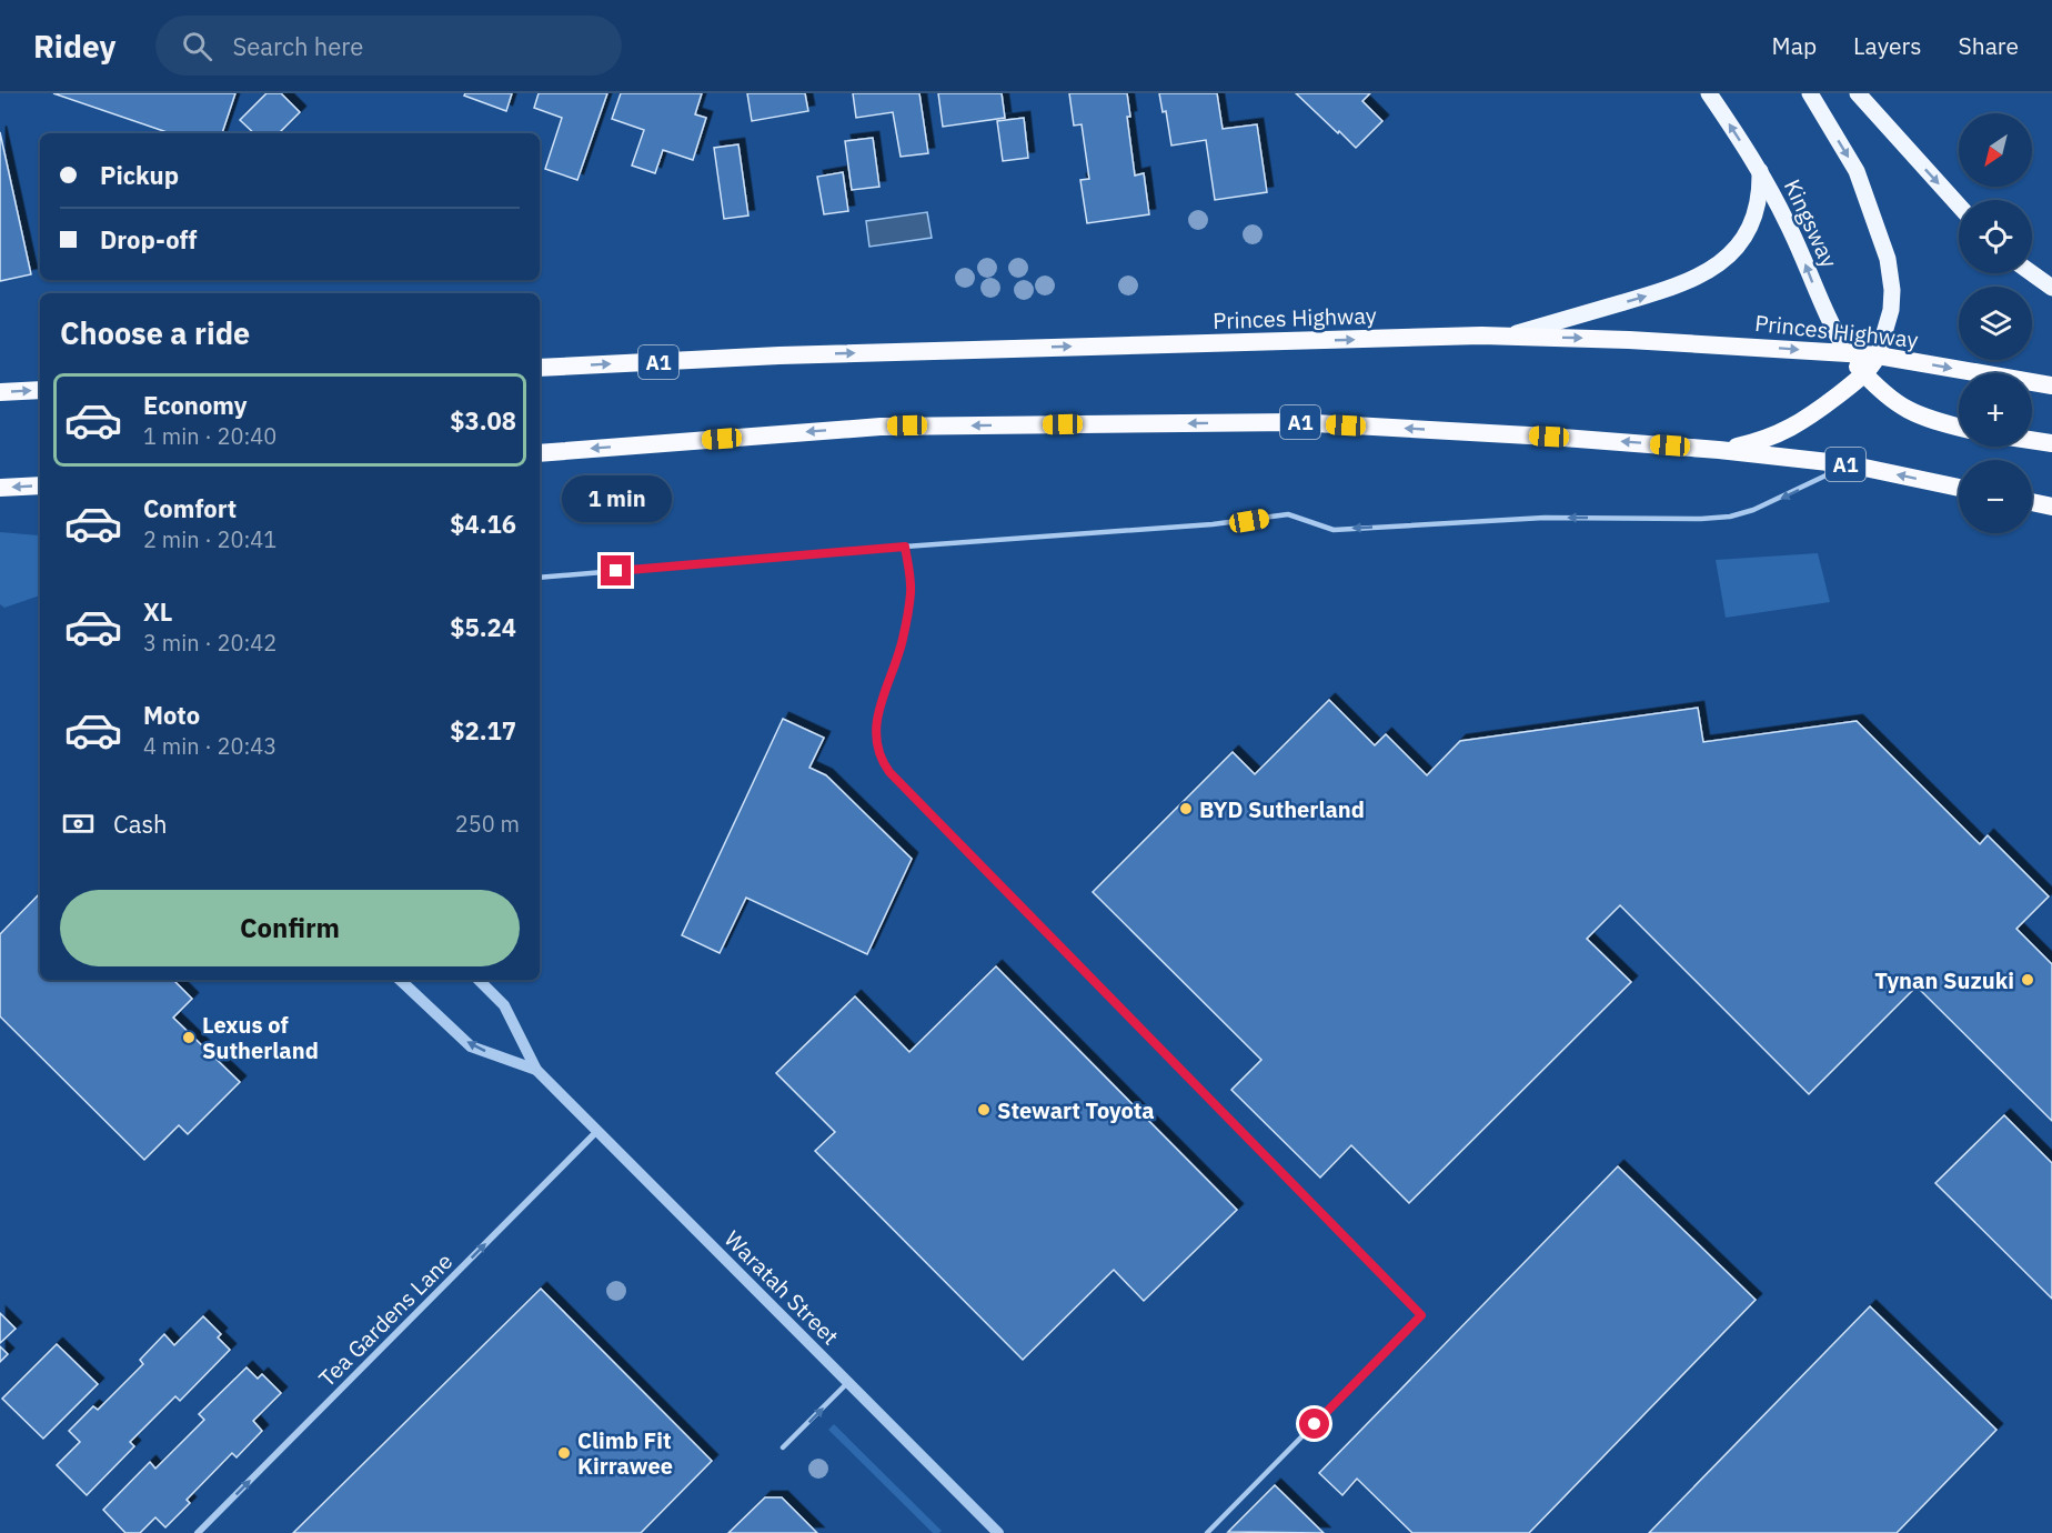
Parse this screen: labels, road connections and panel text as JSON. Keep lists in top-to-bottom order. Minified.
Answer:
{"streets":{"highway":["Kingsway","Princes Highway","A1"],"street":["Waratah Street","Tea Gardens Lane"]},"crossings":[["Kingsway","Princes Highway"],["Waratah Street","Tea Gardens Lane"]],"one_way":["Tea Gardens Lane"],"places":["BYD Sutherland","Tynan Suzuki","Lexus of Sutherland","Stewart Toyota","Climb Fit Kirrawee"],"north":"bottom left","page":{"header":"Ridey","search":"Search here","nav":["Map","Layers","Share"],"map_buttons":["+","−"],"banner":["Pickup","Drop-off"],"heading":"Choose a ride","list":[{"name":"Economy","note":"1 min · 20:40","value":"$3.08"},{"name":"Comfort","note":"2 min · 20:41","value":"$4.16"},{"name":"XL","note":"3 min · 20:42","value":"$5.24"},{"name":"Moto","note":"4 min · 20:43","value":"$2.17"}],"bubble":"1 min","pay":["Cash","250 m"],"buttons":"Confirm"}}
